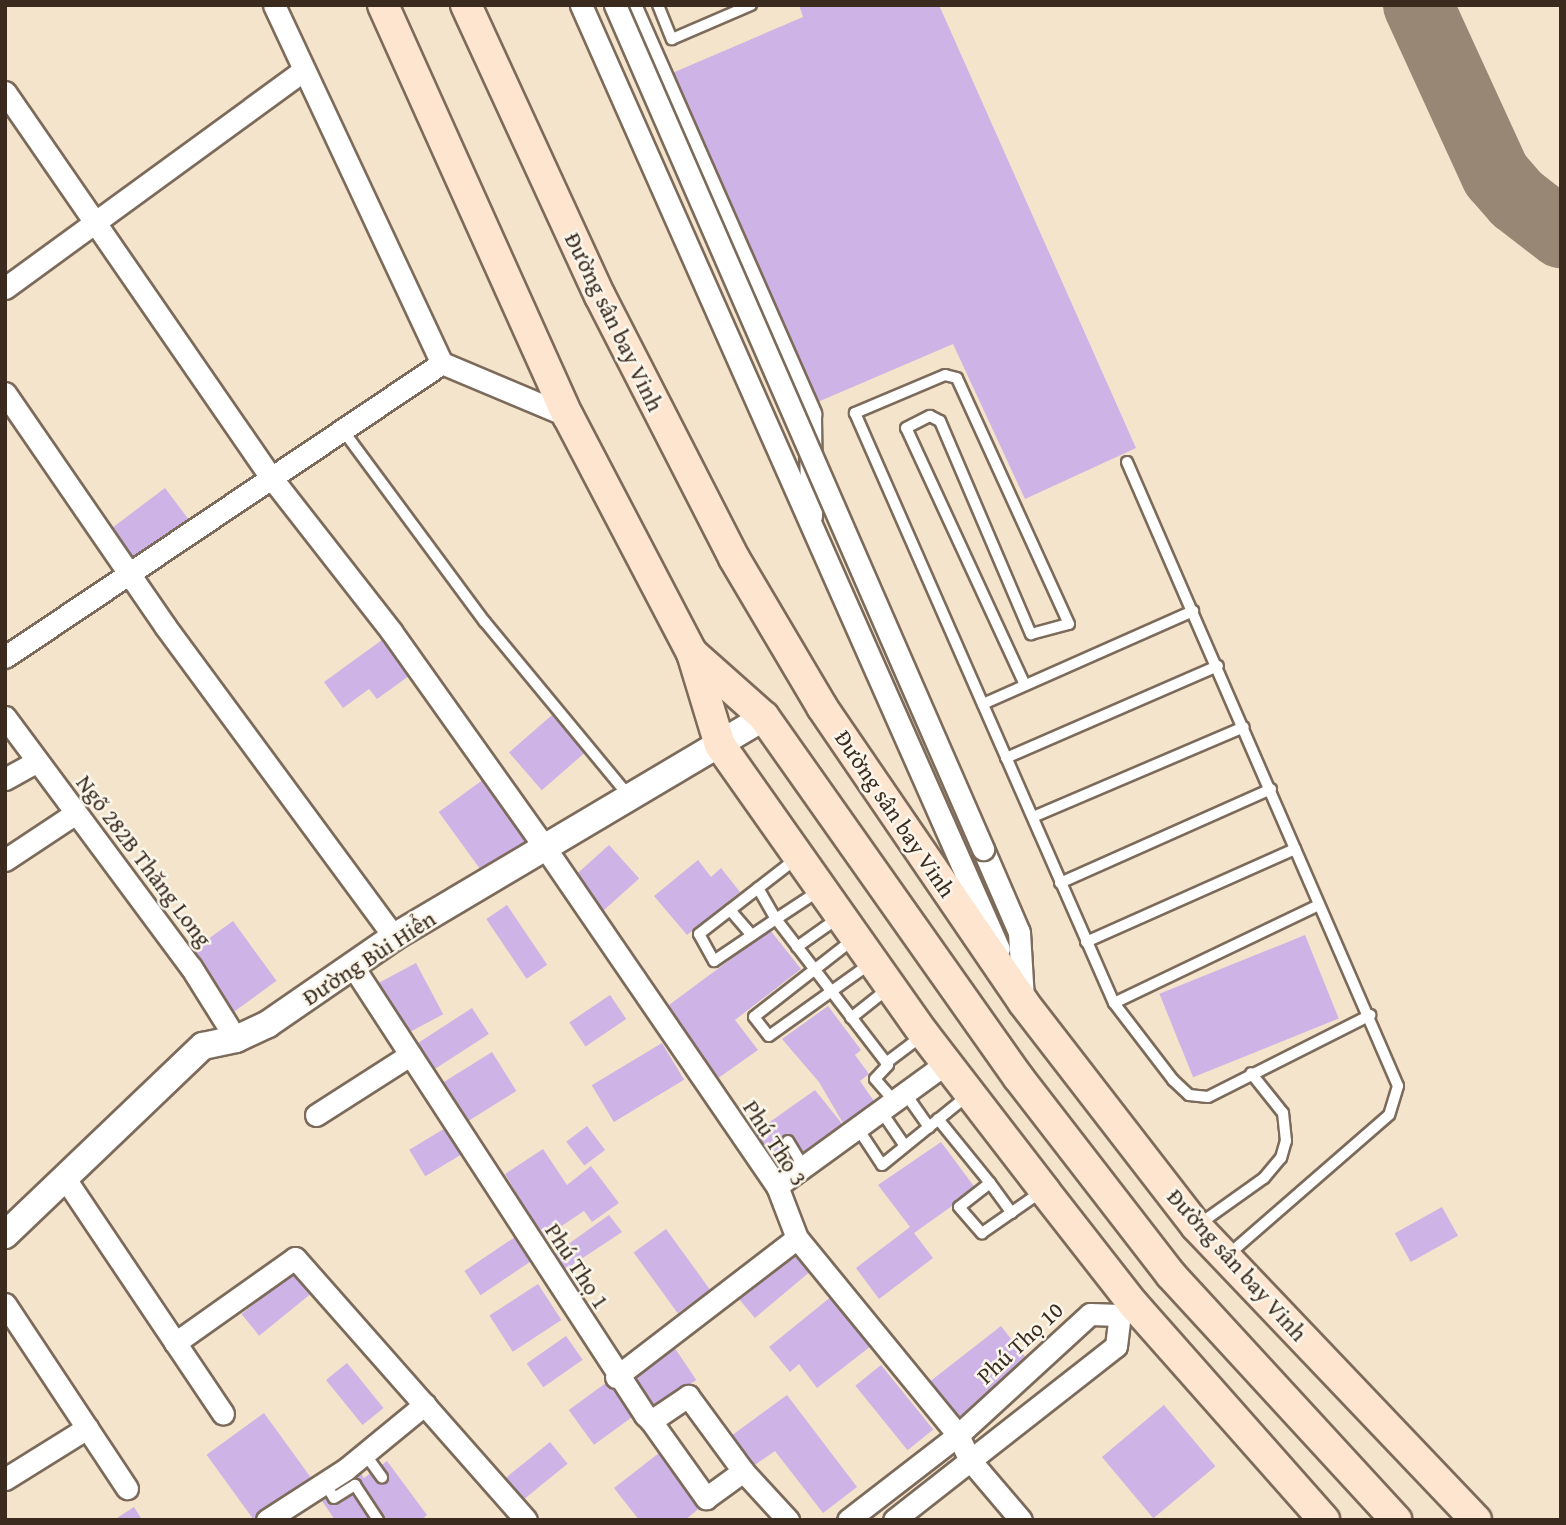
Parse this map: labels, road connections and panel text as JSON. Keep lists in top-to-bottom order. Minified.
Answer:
{"streets":{"main road":["Đường sân bay Vinh"],"street":["Ngõ 282B Thăng Long","Đường Bùi Hiển","Phú Thọ 3","Phú Thọ 1","Phú Thọ 10"]},"crossings":[["Ngõ 282B Thăng Long","Đường Bùi Hiển"],["Đường Bùi Hiển","Phú Thọ 3"],["Đường Bùi Hiển","Phú Thọ 1"],["Phú Thọ 3","Phú Thọ 10"]]}
